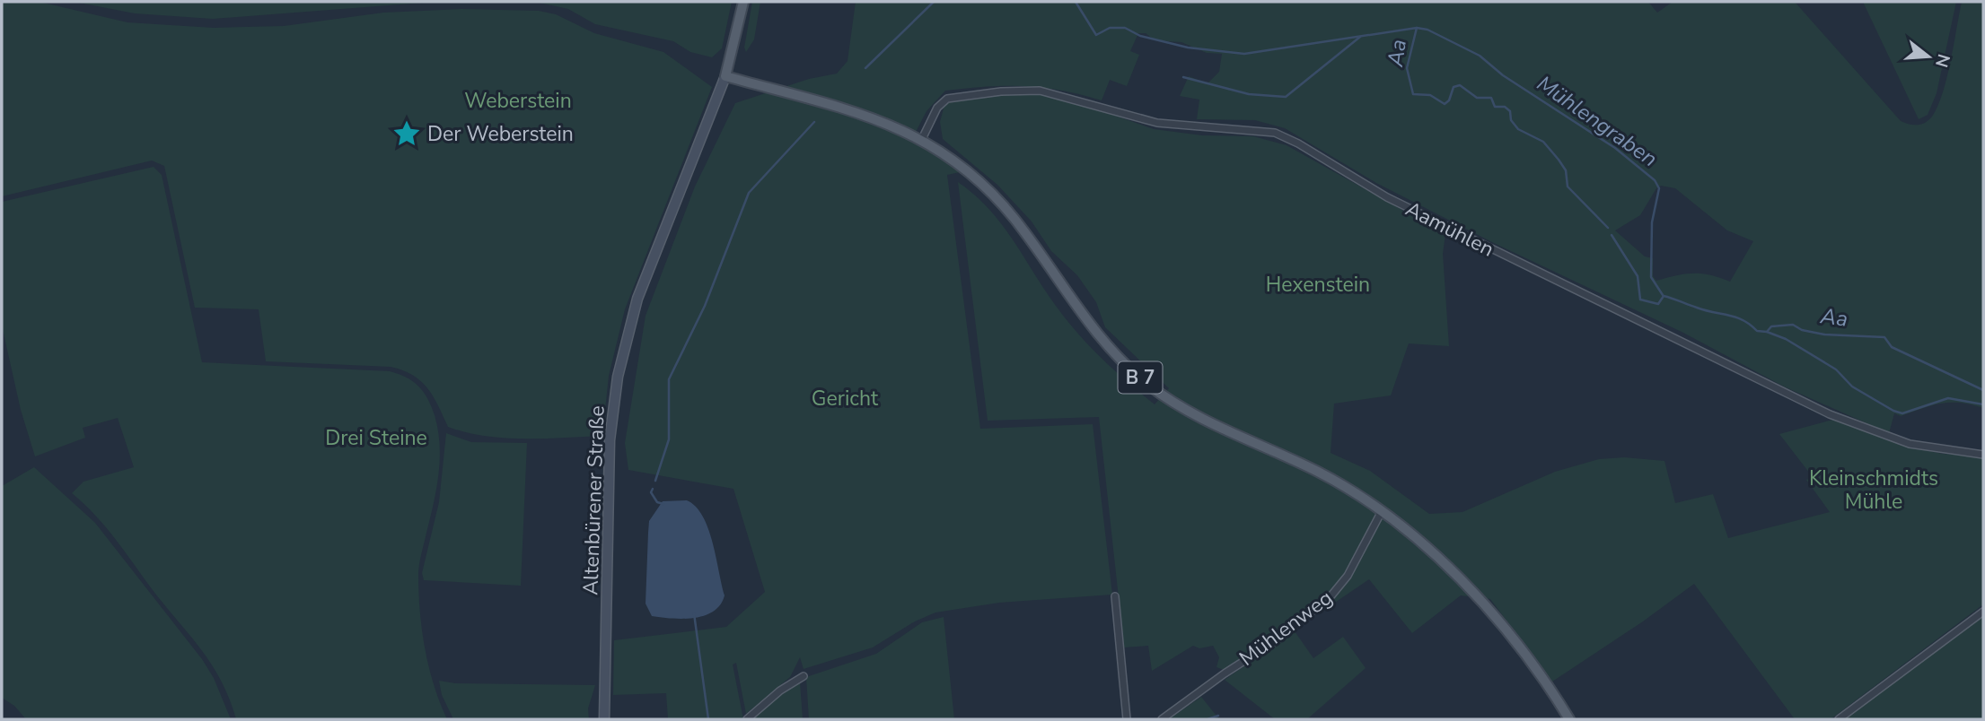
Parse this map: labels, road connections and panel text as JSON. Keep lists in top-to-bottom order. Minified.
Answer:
{"streets":{"main road":["B 7"],"street":["Aamühlen","Altenbürener Straße","Mühlenweg"]},"crossings":[["Aamühlen","B 7"],["B 7","Altenbürener Straße"],["B 7","Mühlenweg"]],"water":["Aa","Mühlengraben"],"parks":["Weberstein","Hexenstein","Gericht","Drei Steine","Kleinschmidts Mühle"],"places":{"place":["Der Weberstein"]},"north":"right"}
